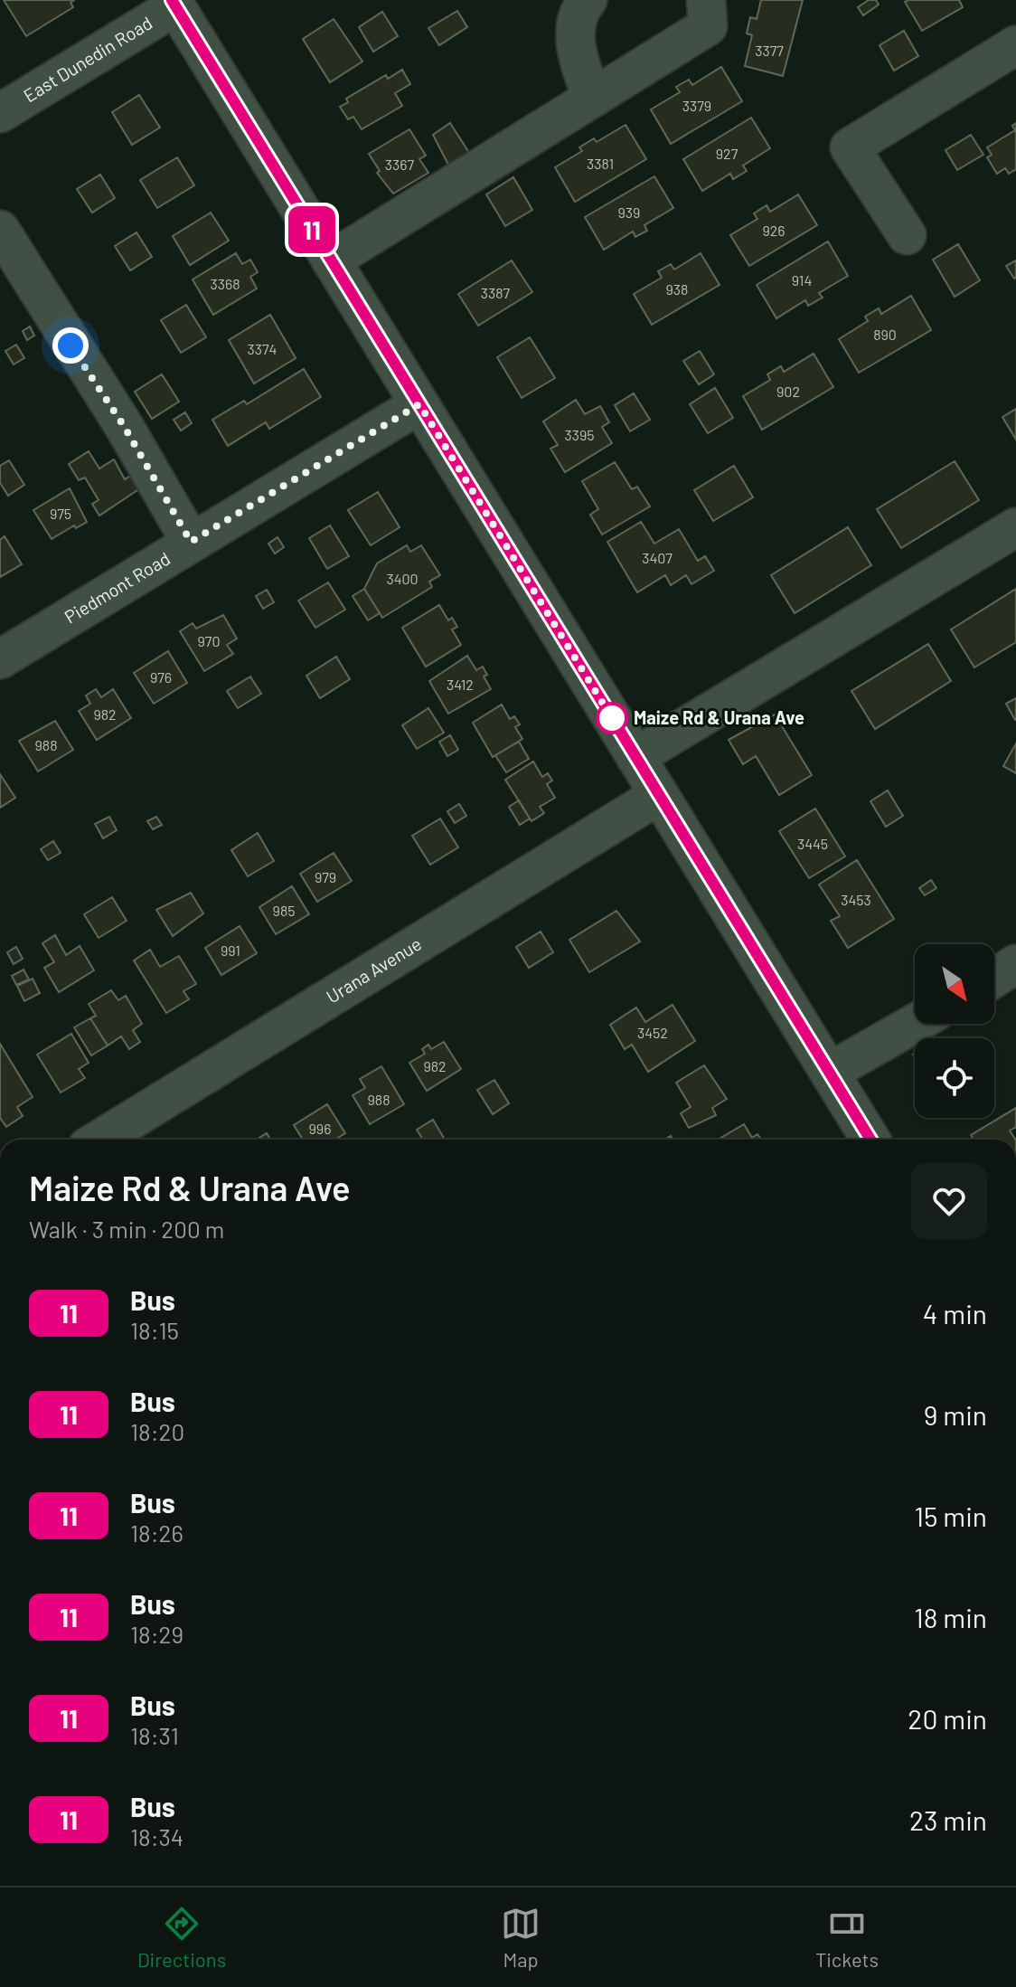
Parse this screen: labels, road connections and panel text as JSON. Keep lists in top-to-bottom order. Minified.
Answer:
{"streets":{"street":["East Dunedin Road","Piedmont Road","Urana Avenue"]},"places":["Maize Rd & Urana Ave"],"lines":["bus line 11"],"house_numbers":["3377","3379","927","3381","3367","939","926","914","3368","938","3387","890","3374","902","3395","975","3407","3400","970","976","3412","982","988","3445","979","3453","985","991","3452","982","988","996"],"north":"bottom right","page":{"on_map":"11","heading":["Maize Rd & Urana Ave","Walk · 3 min · 200 m"],"list":[{"mark":"11","name":"Bus","note":"18:15","value":"4 min"},{"mark":"11","name":"Bus","note":"18:20","value":"9 min"},{"mark":"11","name":"Bus","note":"18:26","value":"15 min"},{"mark":"11","name":"Bus","note":"18:29","value":"18 min"},{"mark":"11","name":"Bus","note":"18:31","value":"20 min"},{"mark":"11","name":"Bus","note":"18:34","value":"23 min"}],"tabs":["Directions","Map","Tickets"]}}
